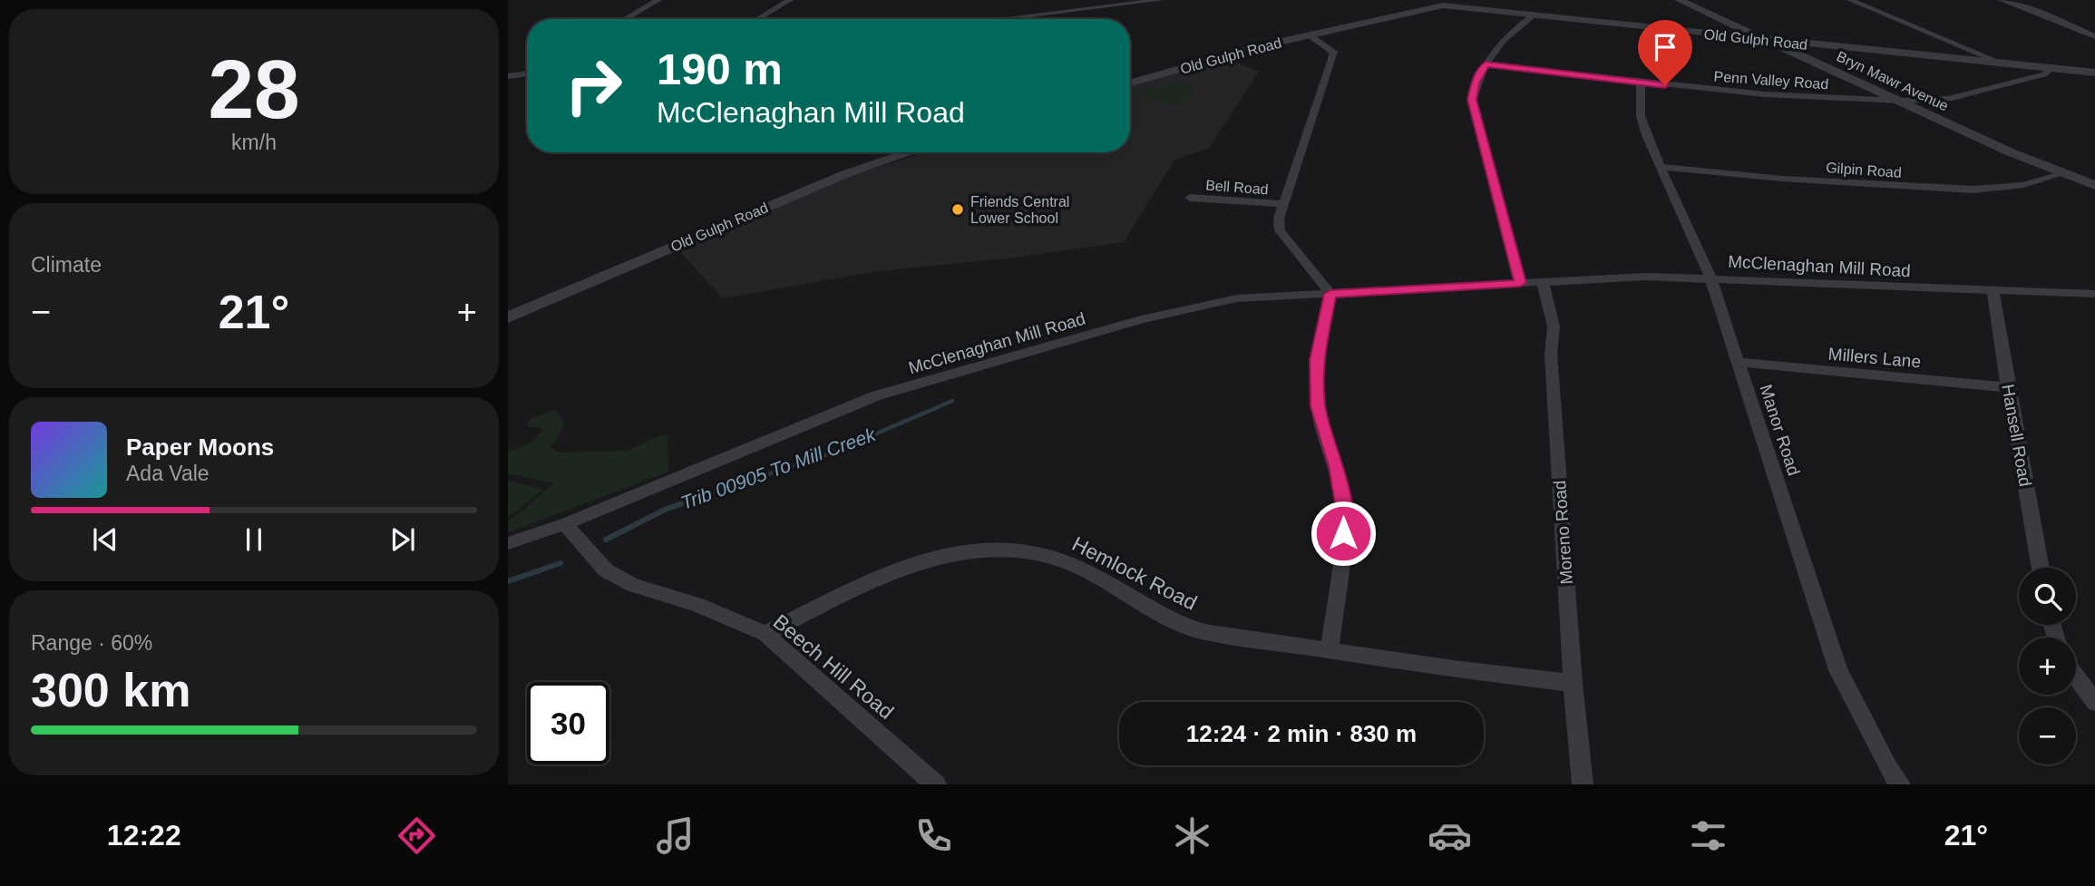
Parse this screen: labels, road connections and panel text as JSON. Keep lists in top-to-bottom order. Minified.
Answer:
{"streets":{"street":["Old Gulph Road","Penn Valley Road","Bryn Mawr Avenue","Gilpin Road","Bell Road","McClenaghan Mill Road","Millers Lane","Manor Road","Hansell Road","Moreno Road","Hemlock Road","Beech Hill Road"]},"crossings":[["Old Gulph Road","Penn Valley Road"],["Old Gulph Road","Bryn Mawr Avenue"],["Penn Valley Road","Bryn Mawr Avenue"],["Penn Valley Road","Manor Road"],["Bryn Mawr Avenue","Gilpin Road"],["Gilpin Road","Manor Road"],["McClenaghan Mill Road","Manor Road"],["McClenaghan Mill Road","Hansell Road"],["McClenaghan Mill Road","Moreno Road"],["McClenaghan Mill Road","Beech Hill Road"],["Millers Lane","Manor Road"],["Millers Lane","Hansell Road"],["Moreno Road","Hemlock Road"],["Hemlock Road","Beech Hill Road"]],"water":["Trib 00905 To Mill Creek"],"places":["Friends Central Lower School"],"page":{"tile":[["28","km/h"],"Climate",["Range · 60%","300 km"]],"turn":["190 m","McClenaghan Mill Road"],"heat":["−","21°","+"],"song":["Paper Moons","Ada Vale"],"map_buttons":["+","−"],"limit":"30","trip":"12:24 · 2 min · 830 m","tabs":["12:22","21°"]}}
